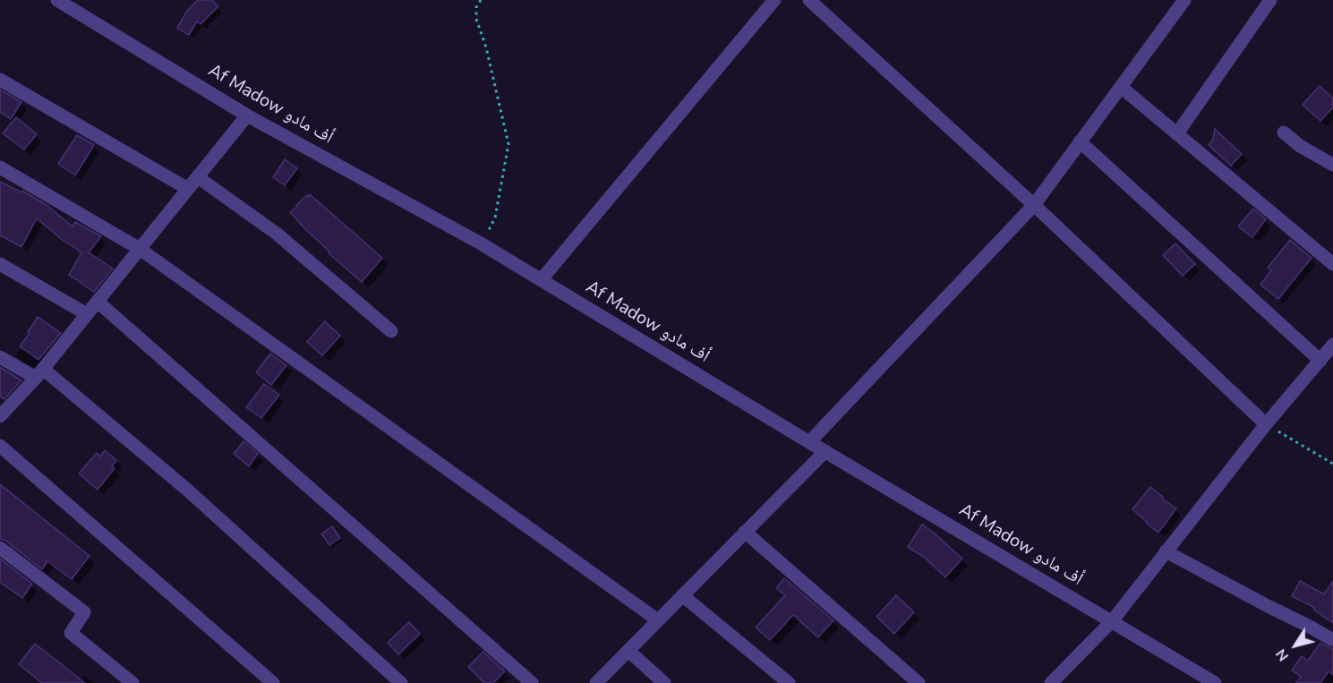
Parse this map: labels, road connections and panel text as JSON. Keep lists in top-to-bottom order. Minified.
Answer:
{"streets":{"street":["Af Madow أف مادو"]},"north":"bottom left"}
